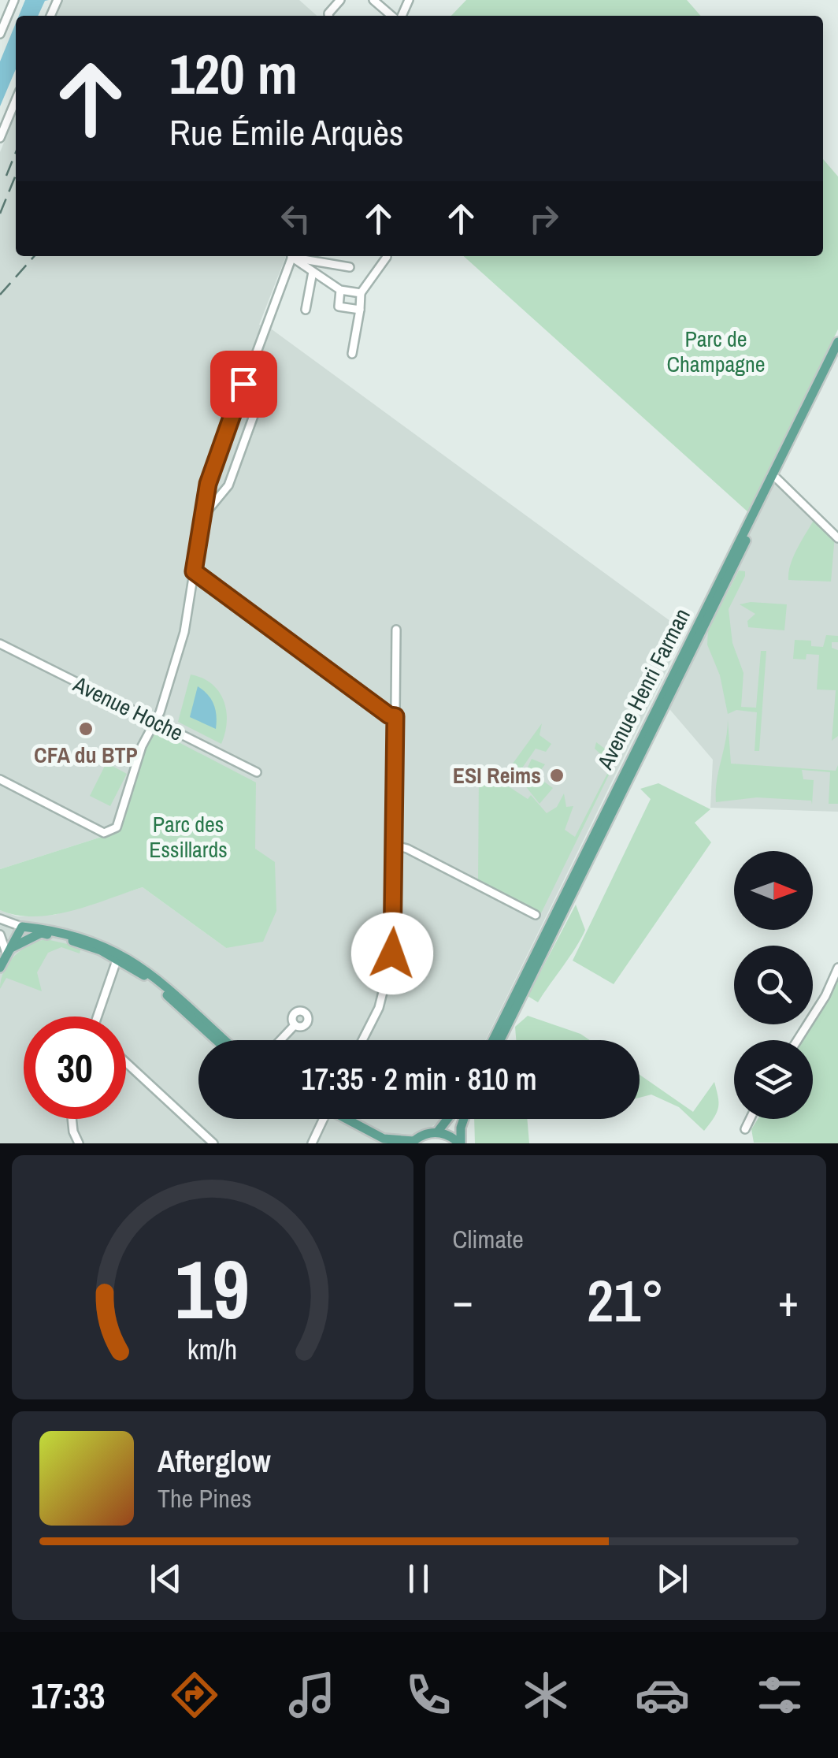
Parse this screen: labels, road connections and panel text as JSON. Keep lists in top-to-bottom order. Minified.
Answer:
{"streets":{"main road":["Avenue Henri Farman"],"street":["Avenue Hoche"]},"parks":["Parc de Champagne","Parc des Essillards"],"places":["CFA du BTP","ESI Reims"],"north":"right","page":{"turn":["120 m","Rue Émile Arquès"],"limit":"30","trip":"17:35 · 2 min · 810 m","tile":"Climate","heat":["−","21°","+"],"song":["Afterglow","The Pines"],"tabs":"17:33","gauge":["19","km/h"]}}
